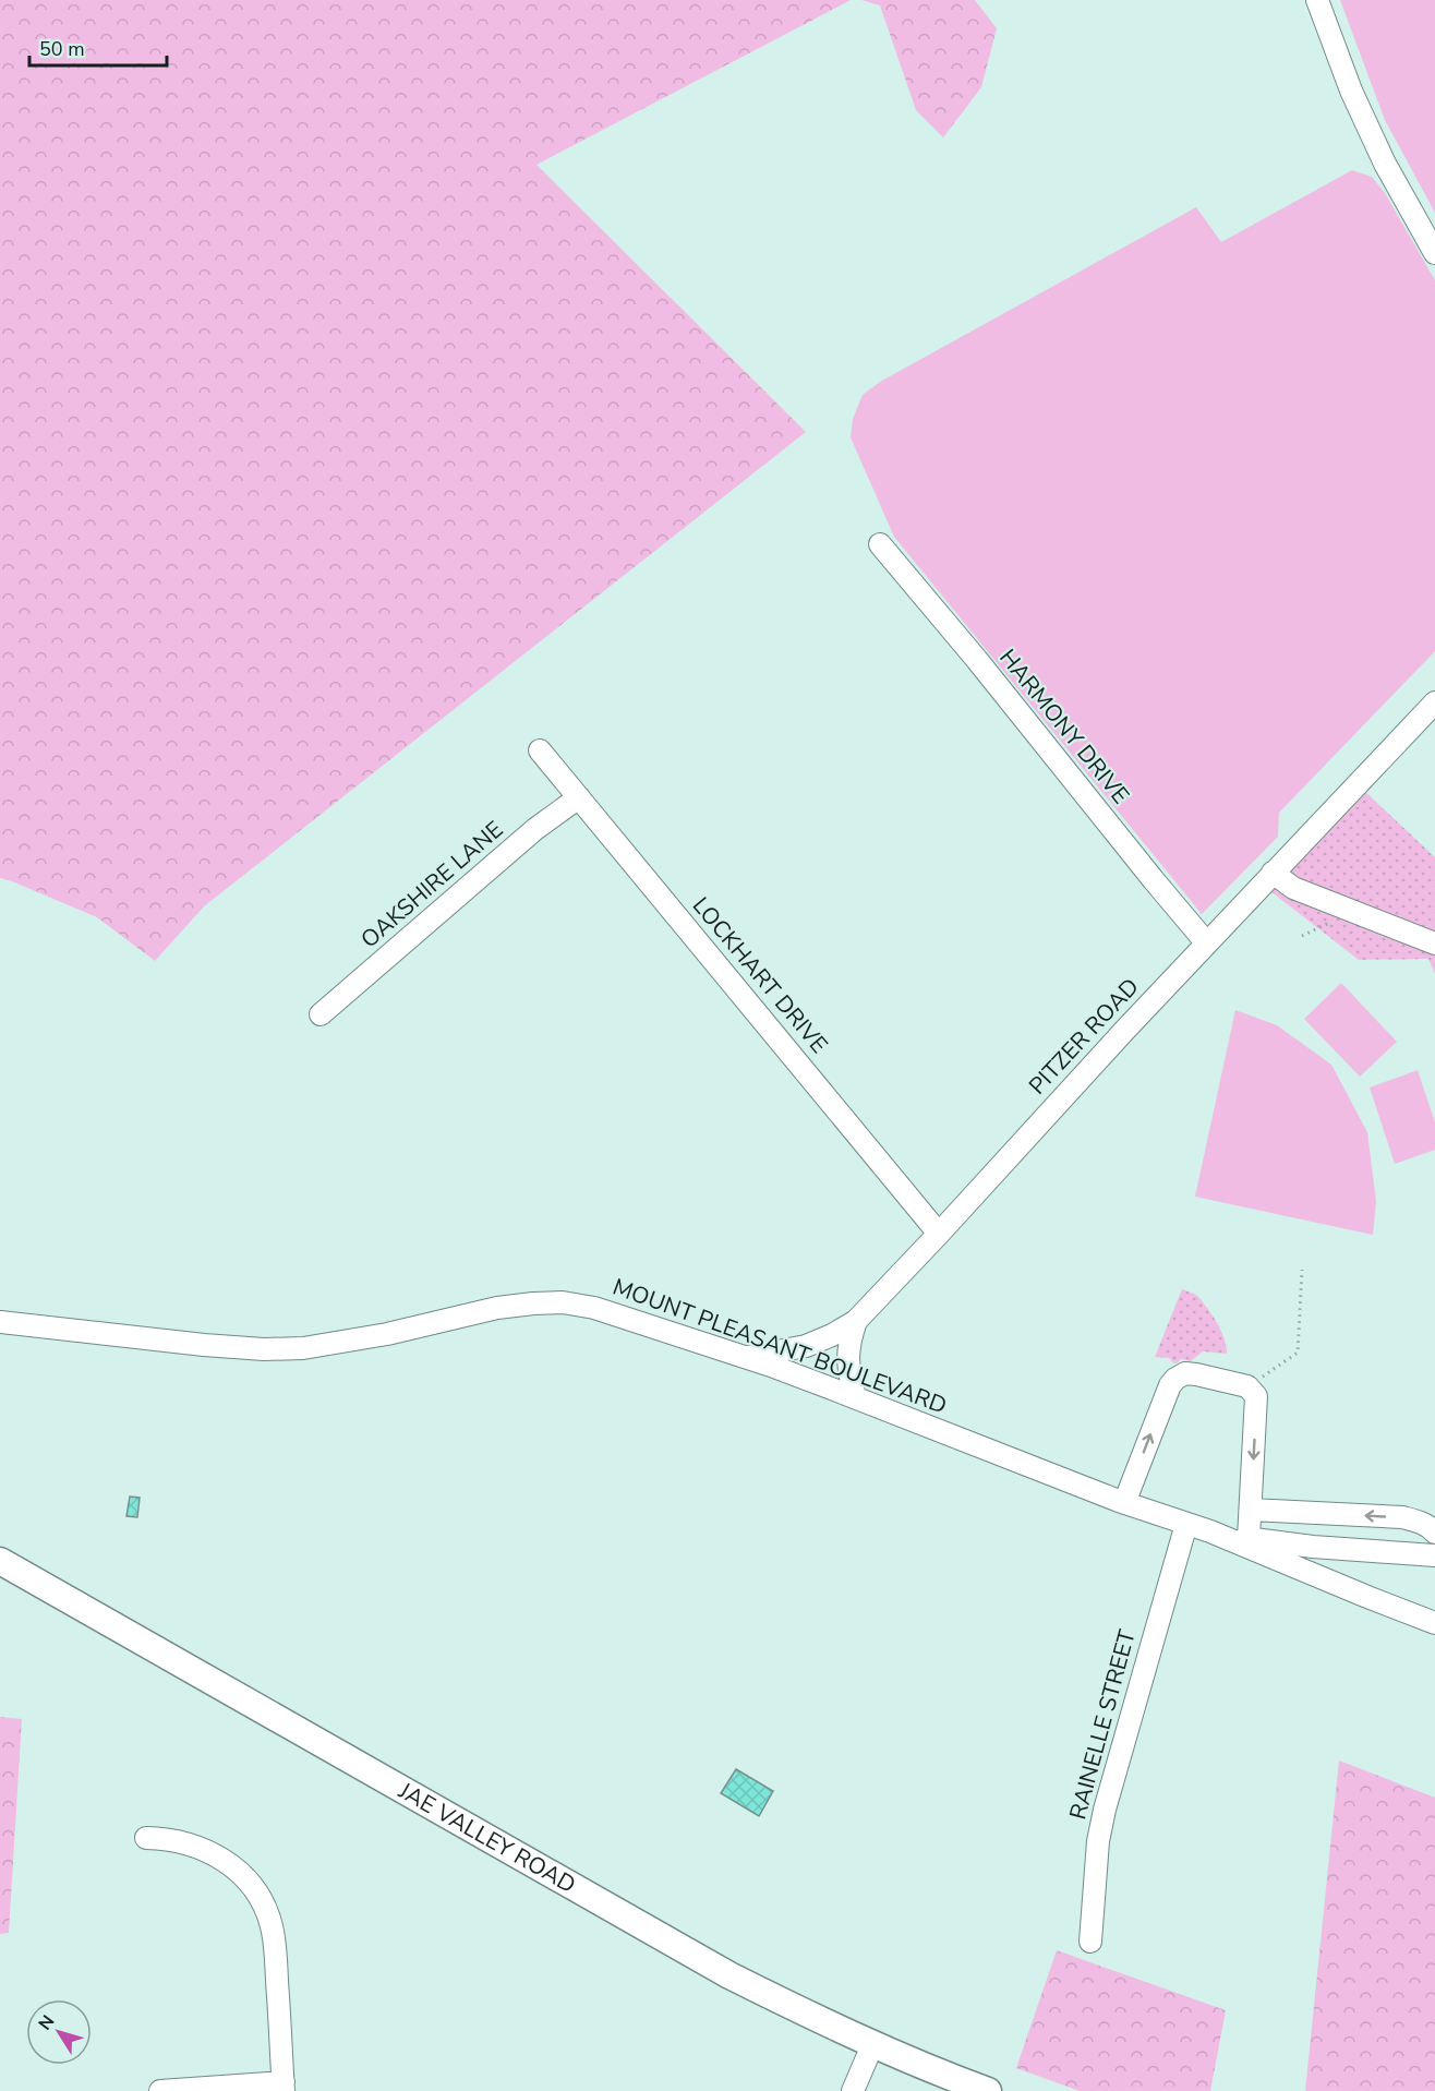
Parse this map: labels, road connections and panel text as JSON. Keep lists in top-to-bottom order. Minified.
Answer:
{"streets":{"main road":["JAE VALLEY ROAD"],"street":["HARMONY DRIVE","OAKSHIRE LANE","LOCKHART DRIVE","PITZER ROAD","MOUNT PLEASANT BOULEVARD","RAINELLE STREET"]},"crossings":[["HARMONY DRIVE","PITZER ROAD"],["OAKSHIRE LANE","LOCKHART DRIVE"],["LOCKHART DRIVE","PITZER ROAD"],["PITZER ROAD","MOUNT PLEASANT BOULEVARD"],["MOUNT PLEASANT BOULEVARD","RAINELLE STREET"]],"scale_bar":"50 m","north":"top left"}
